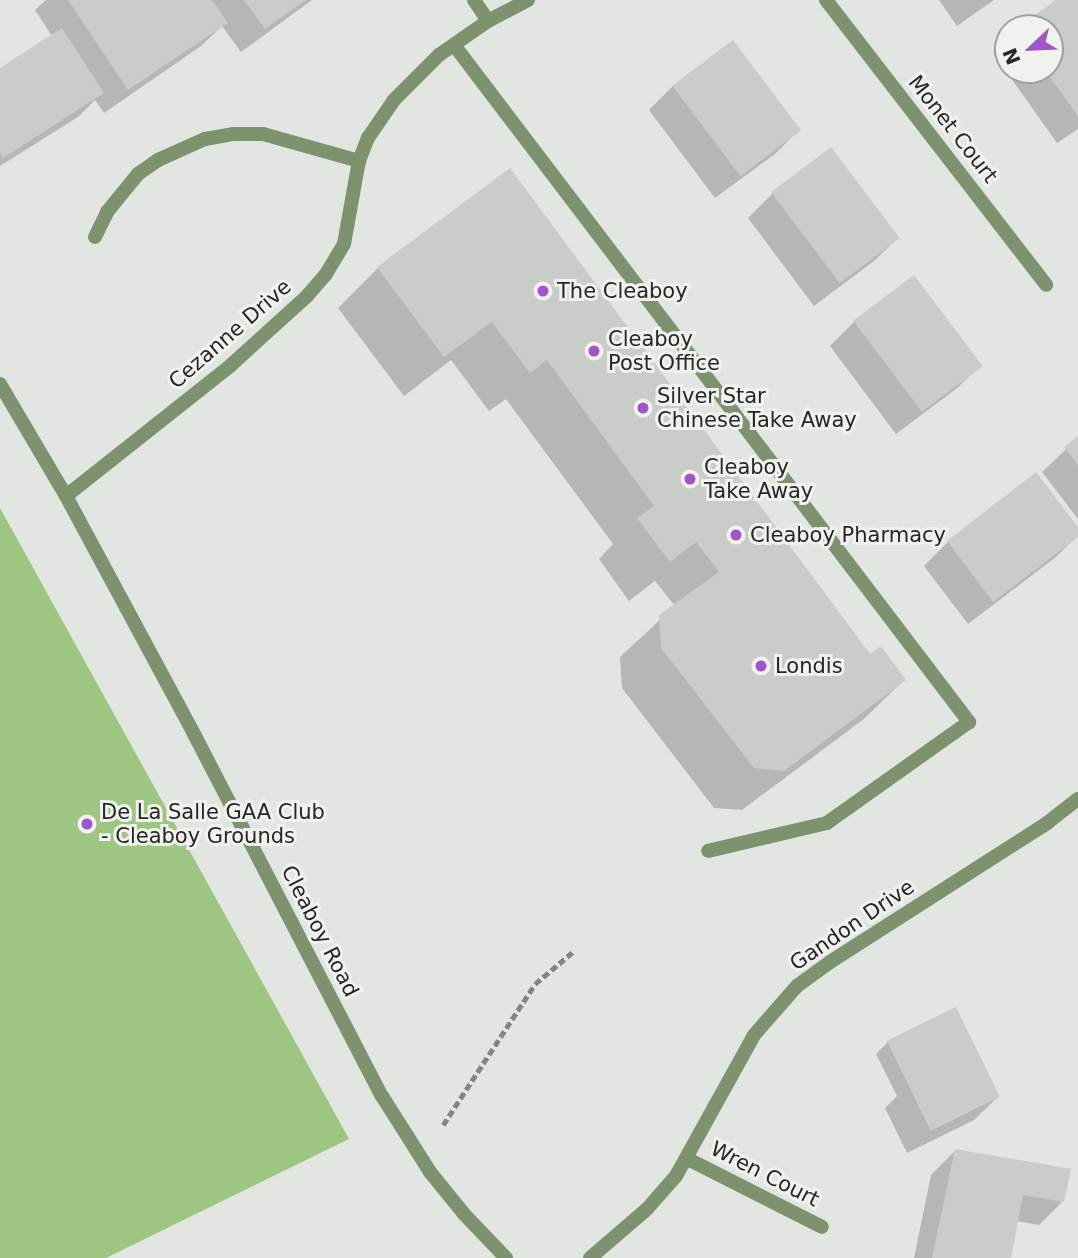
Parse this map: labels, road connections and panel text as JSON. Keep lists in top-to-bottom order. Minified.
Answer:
{"streets":{"street":["Monet Court","Cezanne Drive","Gandon Drive","Cleaboy Road","Wren Court"]},"crossings":[["Cezanne Drive","Cleaboy Road"],["Gandon Drive","Wren Court"]],"places":["The Cleaboy","Cleaboy Post Office","Silver Star Chinese Take Away","Cleaboy Take Away","Cleaboy Pharmacy","Londis","De La Salle GAA Club - Cleaboy Grounds"],"north":"bottom left"}
